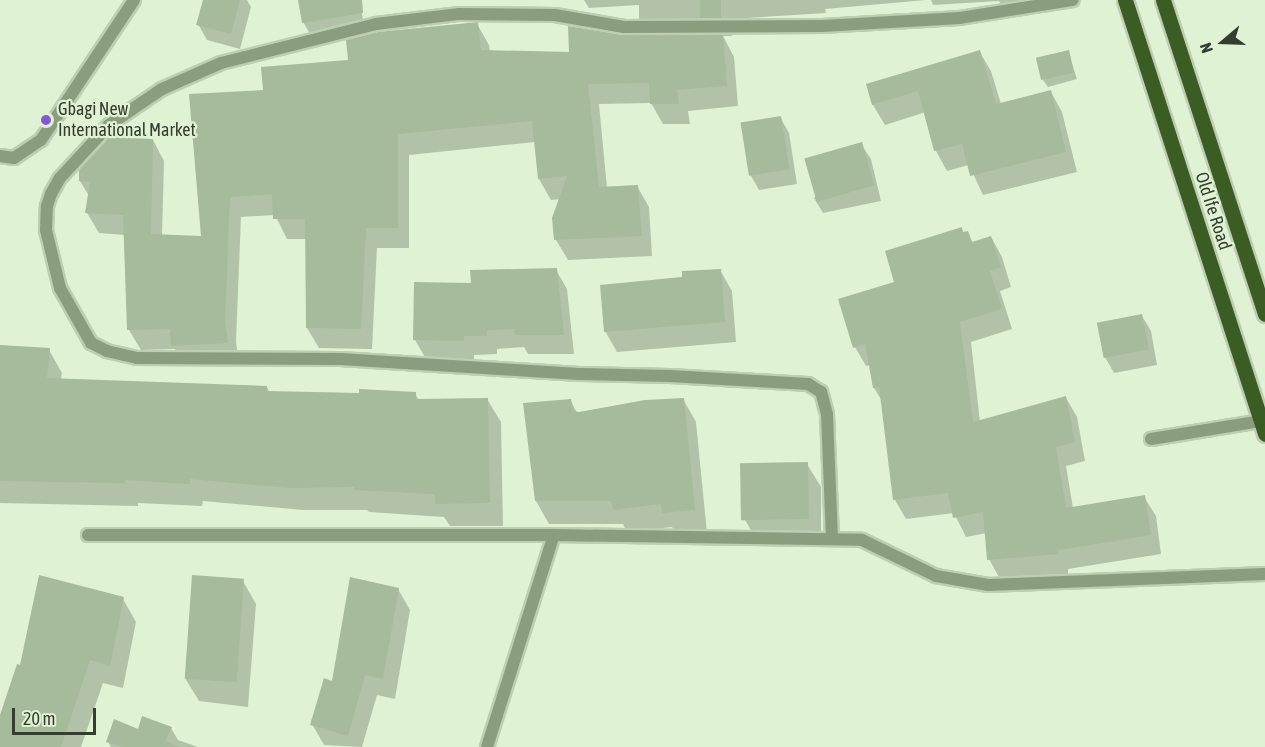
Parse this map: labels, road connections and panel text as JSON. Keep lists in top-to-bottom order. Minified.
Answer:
{"streets":{"main road":["Old Ife Road"]},"places":["Gbagi New International Market"],"scale_bar":"20 m","north":"left"}
